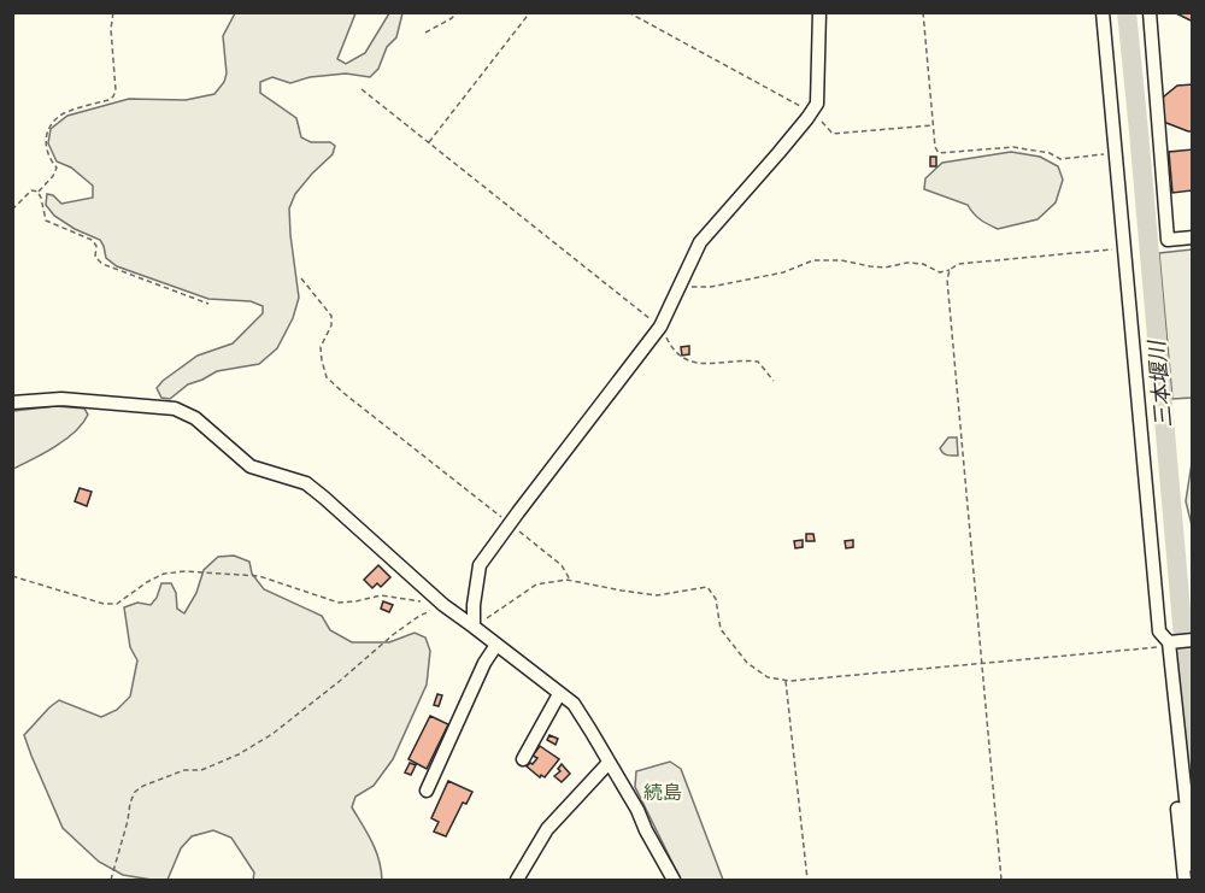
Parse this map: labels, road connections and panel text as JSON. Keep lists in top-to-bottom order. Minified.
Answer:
{"water":["三本堰川"],"parks":["続島"]}
